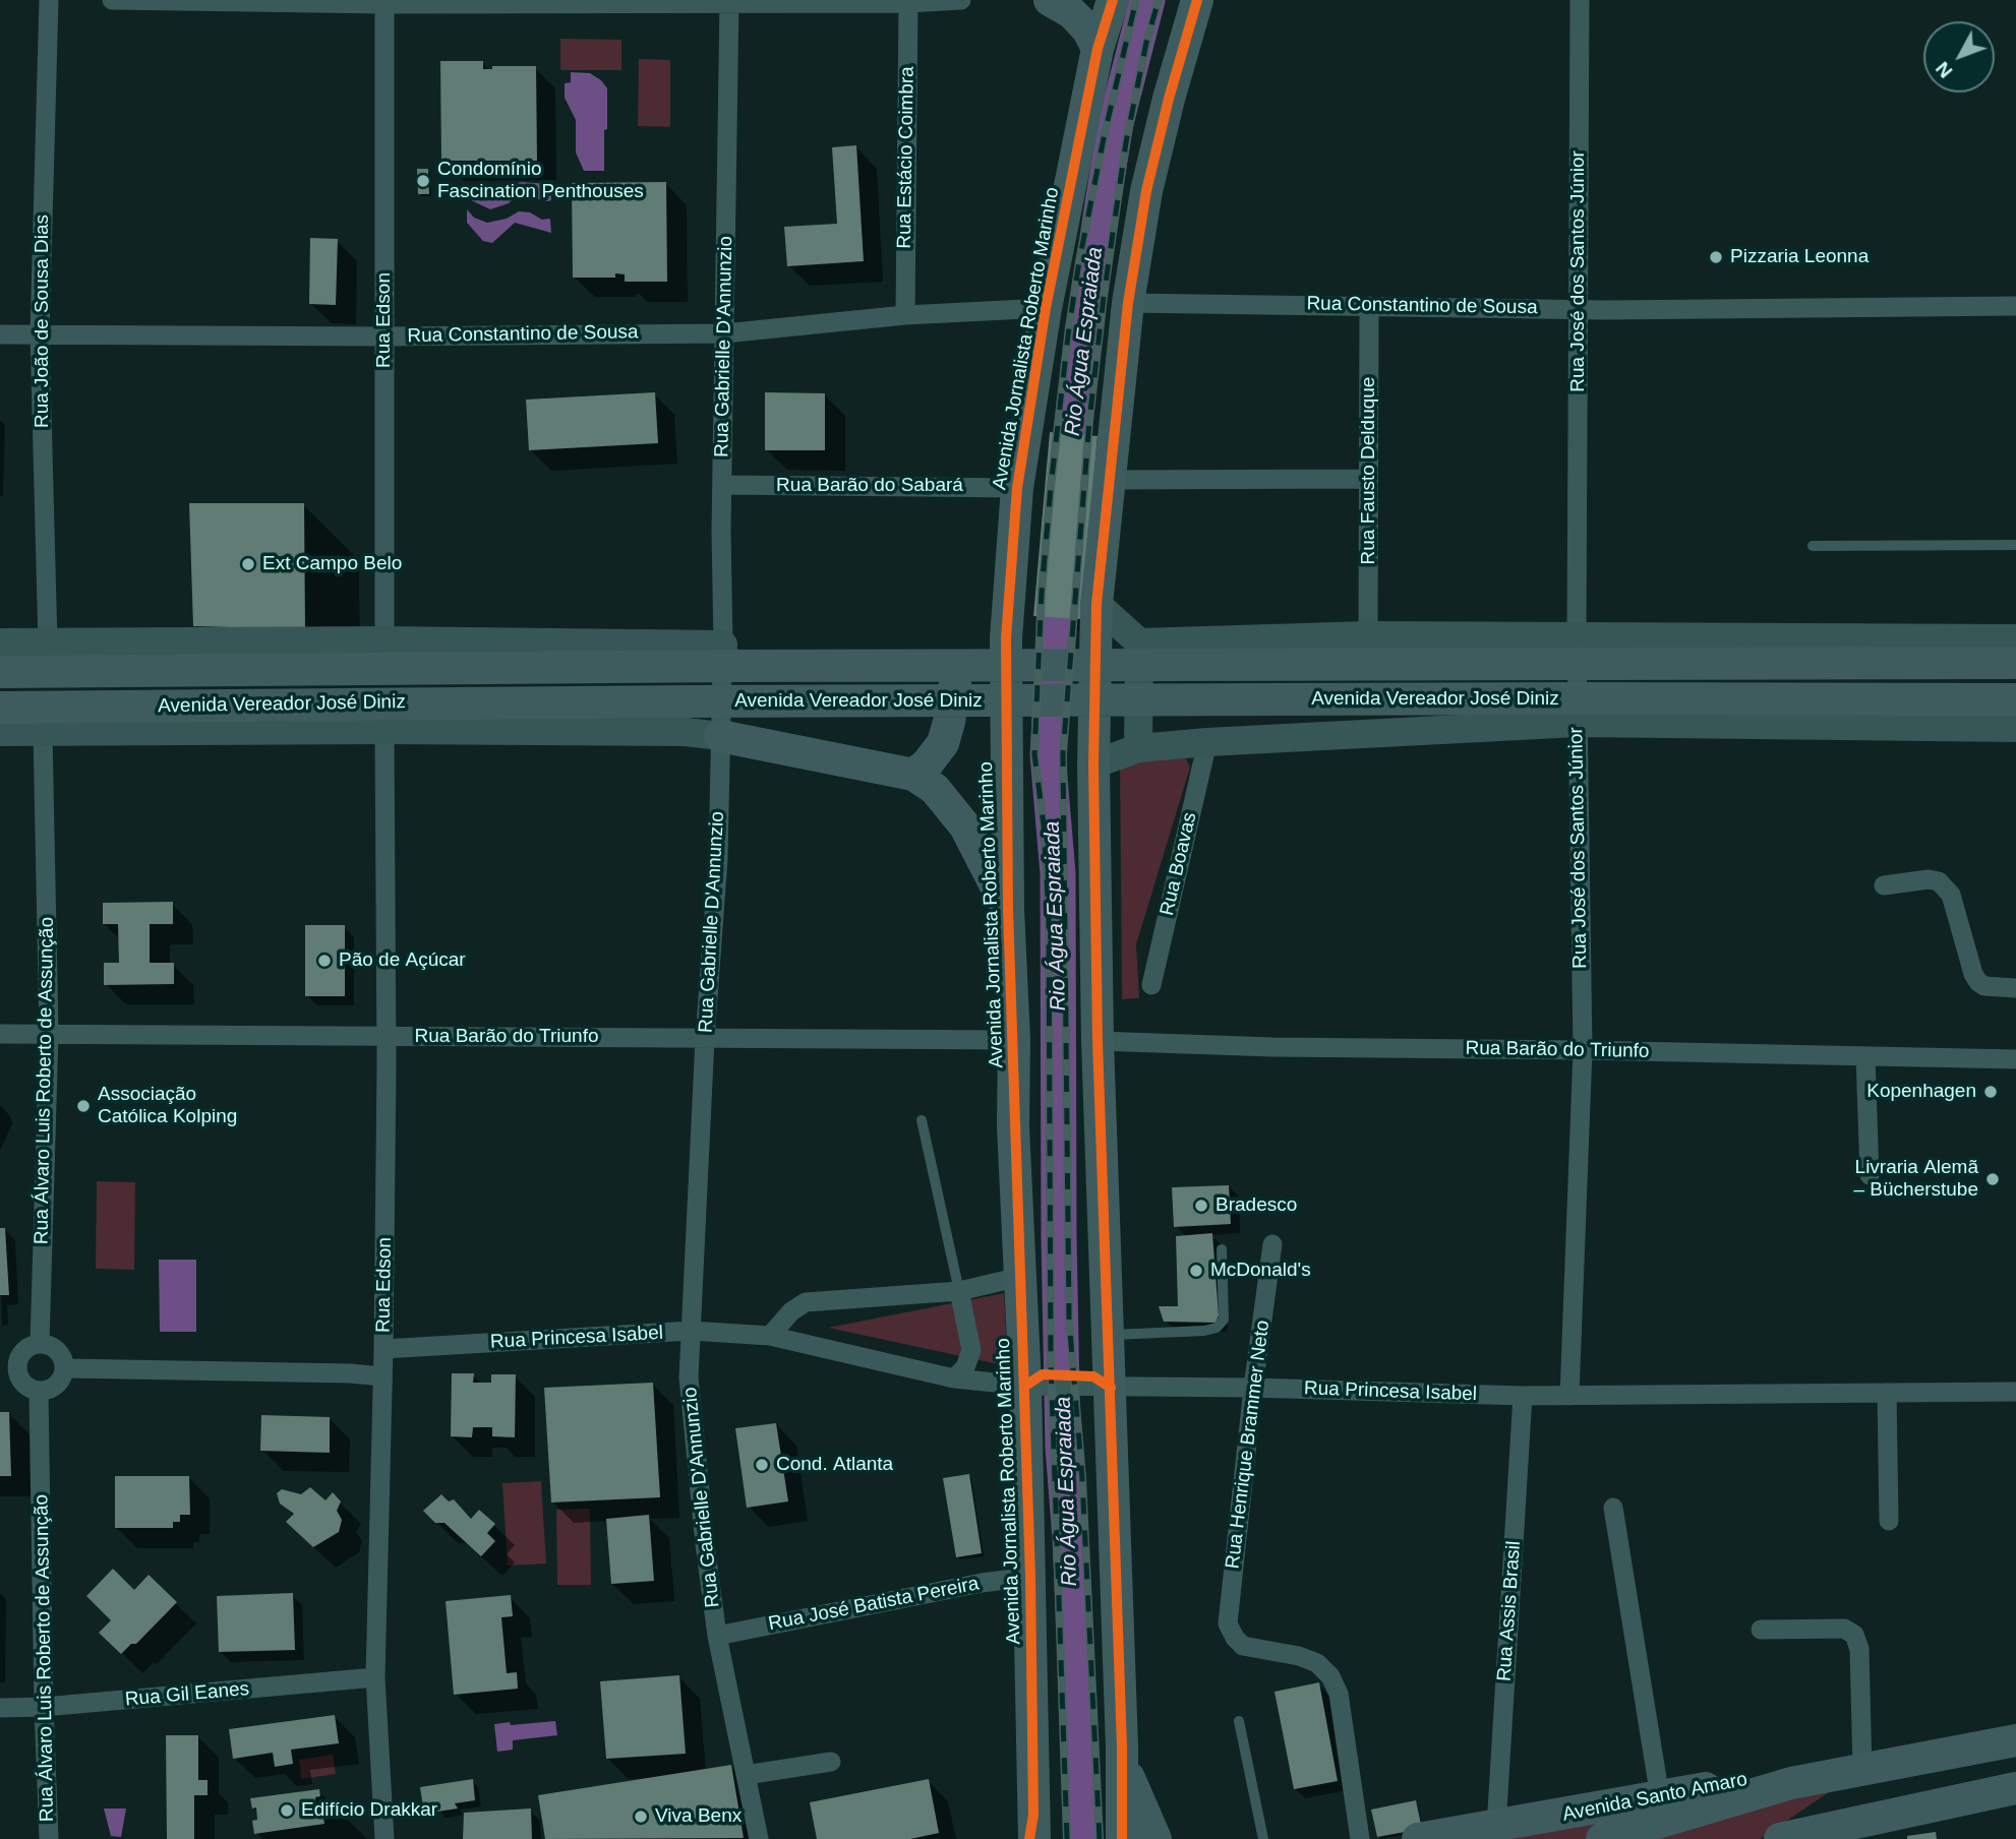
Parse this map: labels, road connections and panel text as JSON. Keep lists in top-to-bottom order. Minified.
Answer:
{"streets":{"main road":["Avenida Jornalista Roberto Marinho","Avenida Vereador José Diniz","Avenida Santo Amaro"],"street":["Rua Estácio Coimbra","Rua José dos Santos Júnior","Rua Constantino de Sousa","Rua Edson","Rua João de Sousa Dias","Rua Gabrielle D'Annunzio","Rua Fausto Delduque","Rua Barão do Sabará","Rua Boavas","Rua Barão do Triunfo","Rua Álvaro Luis Roberto de Assunção","Rua Princesa Isabel","Rua Henrique Brammer Neto","Rua José Batista Pereira","Rua Assis Brasil","Rua Gil Eanes"]},"crossings":[["Rua Estácio Coimbra","Rua Constantino de Sousa"],["Rua José dos Santos Júnior","Rua Constantino de Sousa"],["Rua José dos Santos Júnior","Avenida Vereador José Diniz"],["Rua José dos Santos Júnior","Rua Barão do Triunfo"],["Rua José dos Santos Júnior","Rua Princesa Isabel"],["Rua Constantino de Sousa","Rua Edson"],["Rua Constantino de Sousa","Rua João de Sousa Dias"],["Rua Constantino de Sousa","Avenida Jornalista Roberto Marinho"],["Rua Constantino de Sousa","Rua Gabrielle D'Annunzio"],["Rua Constantino de Sousa","Rua Fausto Delduque"],["Rua Edson","Avenida Vereador José Diniz"],["Rua Edson","Rua Barão do Triunfo"],["Rua Edson","Rua Princesa Isabel"],["Rua Edson","Rua Gil Eanes"],["Rua João de Sousa Dias","Avenida Vereador José Diniz"],["Avenida Jornalista Roberto Marinho","Rua Barão do Sabará"],["Avenida Jornalista Roberto Marinho","Rua Barão do Triunfo"],["Avenida Jornalista Roberto Marinho","Rua Princesa Isabel"],["Avenida Jornalista Roberto Marinho","Rua José Batista Pereira"],["Rua Gabrielle D'Annunzio","Rua Barão do Sabará"],["Rua Gabrielle D'Annunzio","Avenida Vereador José Diniz"],["Rua Gabrielle D'Annunzio","Rua Barão do Triunfo"],["Rua Gabrielle D'Annunzio","Rua Princesa Isabel"],["Rua Gabrielle D'Annunzio","Rua José Batista Pereira"],["Rua Fausto Delduque","Avenida Vereador José Diniz"],["Avenida Vereador José Diniz","Rua Boavas"],["Avenida Vereador José Diniz","Rua Álvaro Luis Roberto de Assunção"],["Rua Barão do Triunfo","Rua Álvaro Luis Roberto de Assunção"],["Rua Álvaro Luis Roberto de Assunção","Rua Gil Eanes"],["Rua Princesa Isabel","Rua Henrique Brammer Neto"],["Rua Princesa Isabel","Rua Assis Brasil"],["Rua Assis Brasil","Avenida Santo Amaro"]],"water":["Rio Água Espraiada"],"places":["Condomínio Fascination Penthouses","Pizzaria Leonna","Ext Campo Belo","Pão de Açúcar","Kopenhagen","Associação Católica Kolping","Livraria Alemã – Bücherstube","Bradesco","McDonald's","Cond. Atlanta","Edifício Drakkar","Viva Benx"],"north":"bottom left"}
